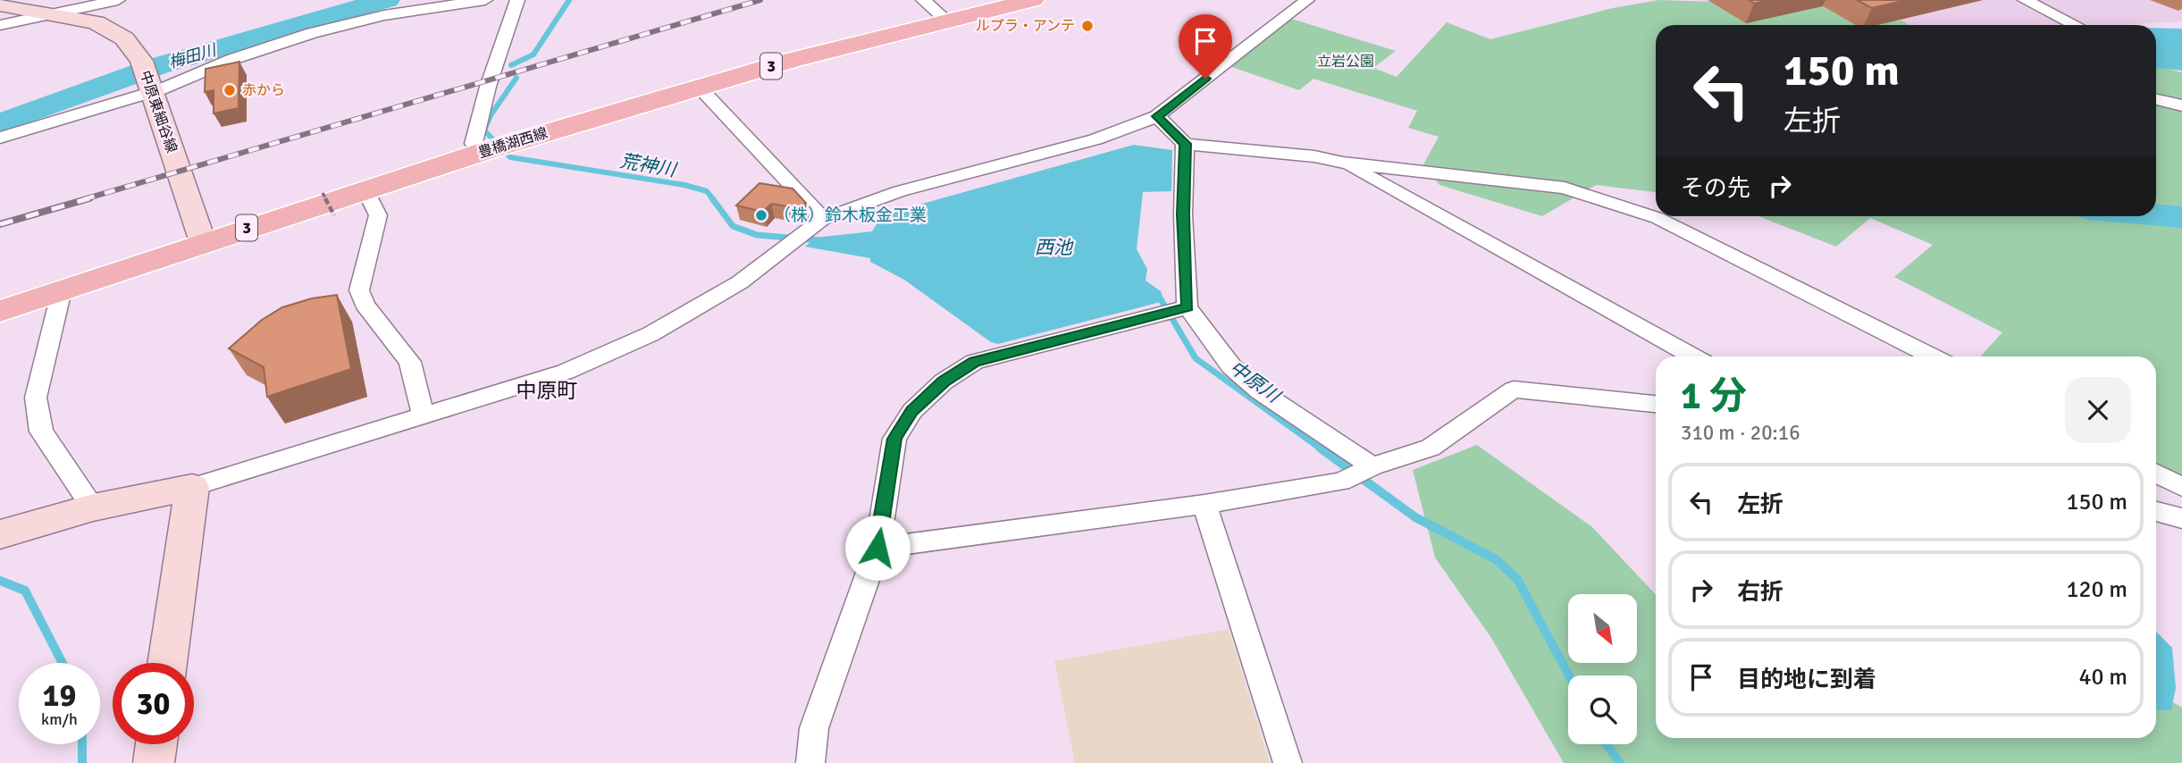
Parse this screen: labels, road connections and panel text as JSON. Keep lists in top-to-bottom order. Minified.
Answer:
{"streets":{"main road":["3","中原東細谷線","豊橋湖西線"]},"crossings":[["中原東細谷線","豊橋湖西線"]],"districts":["中原町"],"water":["梅田川","荒神川","西池","中原川"],"parks":["立岩公園"],"places":["ルプラ・アンテ","赤から","（株）鈴木板金工業"],"north":"bottom right","page":{"turn":["150 m","左折"],"then":"その先","heading":["1 分","310 m · 20:16"],"list":[{"name":"左折","value":"150 m"},{"name":"右折","value":"120 m"},{"name":"目的地に到着","value":"40 m"}],"speed":"19 km/h","limit":"30"}}
